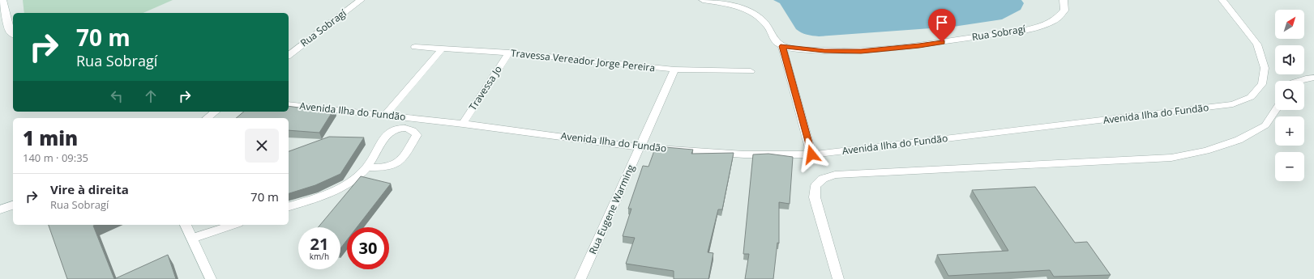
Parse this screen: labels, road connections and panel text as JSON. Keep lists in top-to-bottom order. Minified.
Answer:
{"streets":{"street":["Rua Sobragí","Travessa Vereador Jorge Pereira","Travessa Jo","Avenida Ilha do Fundão","Rua Eugene Warming"]},"crossings":[["Travessa Vereador Jorge Pereira","Travessa Jo"],["Travessa Vereador Jorge Pereira","Rua Eugene Warming"],["Travessa Jo","Avenida Ilha do Fundão"],["Avenida Ilha do Fundão","Rua Eugene Warming"]],"north":"top right","page":{"map_buttons":["+","−"],"turn":["70 m","Rua Sobragí"],"heading":["1 min","140 m · 09:35"],"list":[{"name":"Vire à direita","note":"Rua Sobragí","value":"70 m"}],"speed":"21 km/h","limit":"30"}}
